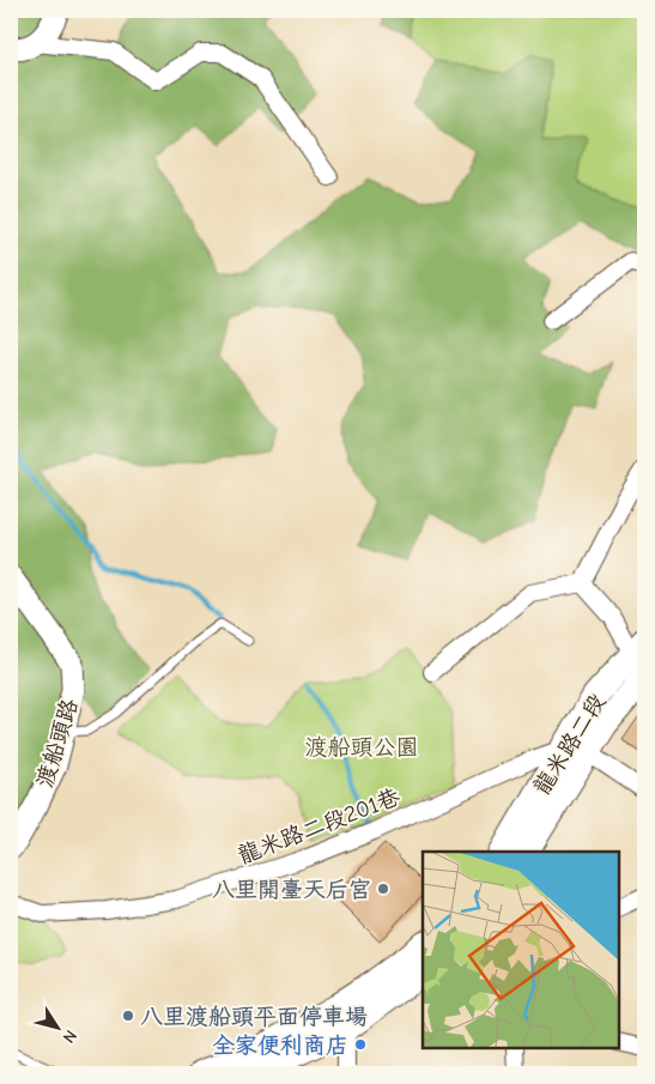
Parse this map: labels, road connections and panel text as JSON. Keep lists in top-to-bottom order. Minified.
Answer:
{"streets":{"main road":["龍米路二段"],"street":["渡船頭路","龍米路二段201巷"]},"crossings":[["龍米路二段","龍米路二段201巷"]],"parks":["渡船頭公園"],"places":["八里開臺天后宮","八里渡船頭平面停車場","全家便利商店"],"north":"bottom right"}
